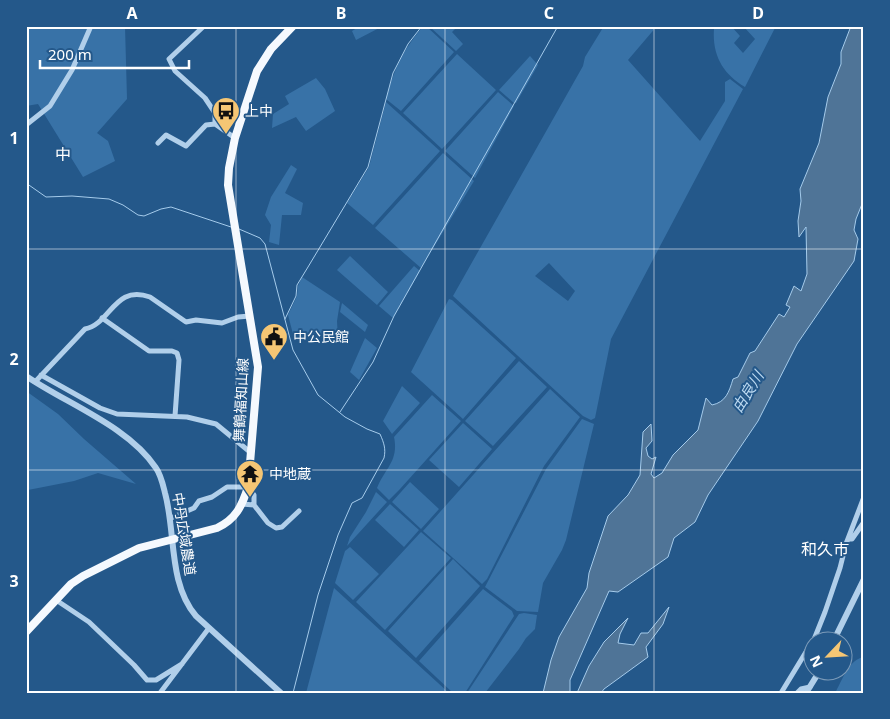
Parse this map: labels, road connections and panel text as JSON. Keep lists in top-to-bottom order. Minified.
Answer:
{"streets":{"main road":["舞鶴福知山線"],"street":["中丹広域農道"]},"crossings":[["舞鶴福知山線","中丹広域農道"]],"districts":["中","和久市"],"water":["由良川"],"places":{"bus stop":["上中"],"public building":["中公民館"],"temple":["中地蔵"]},"scale_bar":"200 m","north":"bottom left","grid":{"columns":["A","B","C","D"],"rows":["1","2","3"]}}
